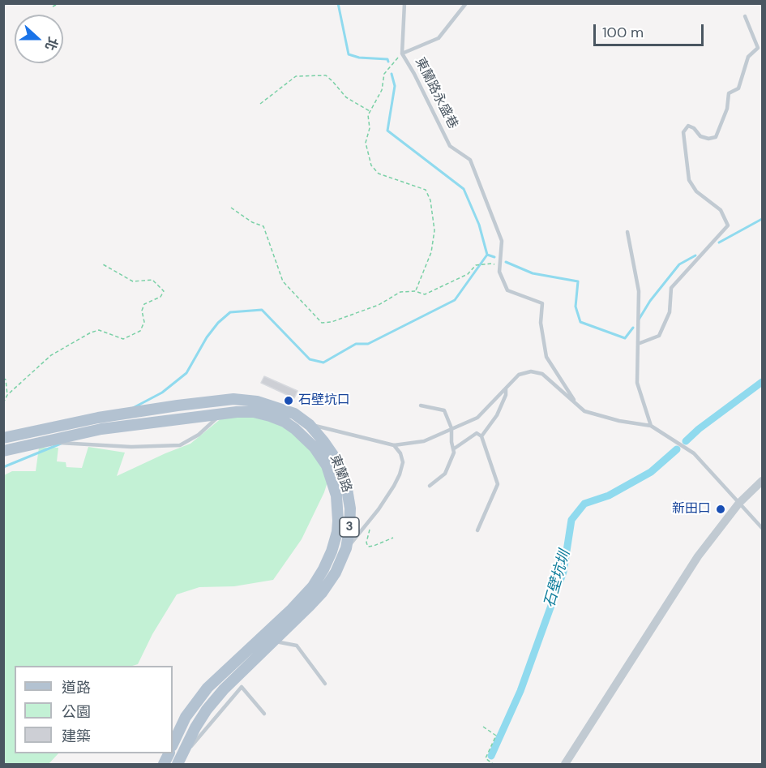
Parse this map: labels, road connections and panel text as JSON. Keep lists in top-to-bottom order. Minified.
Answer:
{"streets":{"main road":["東蘭路","3"],"lane":["東蘭路永盛巷"]},"water":["石壁坑圳"],"places":["石壁坑口","新田口"],"legend":["道路","公園","建築"],"scale_bar":"100 m","north":"right"}
